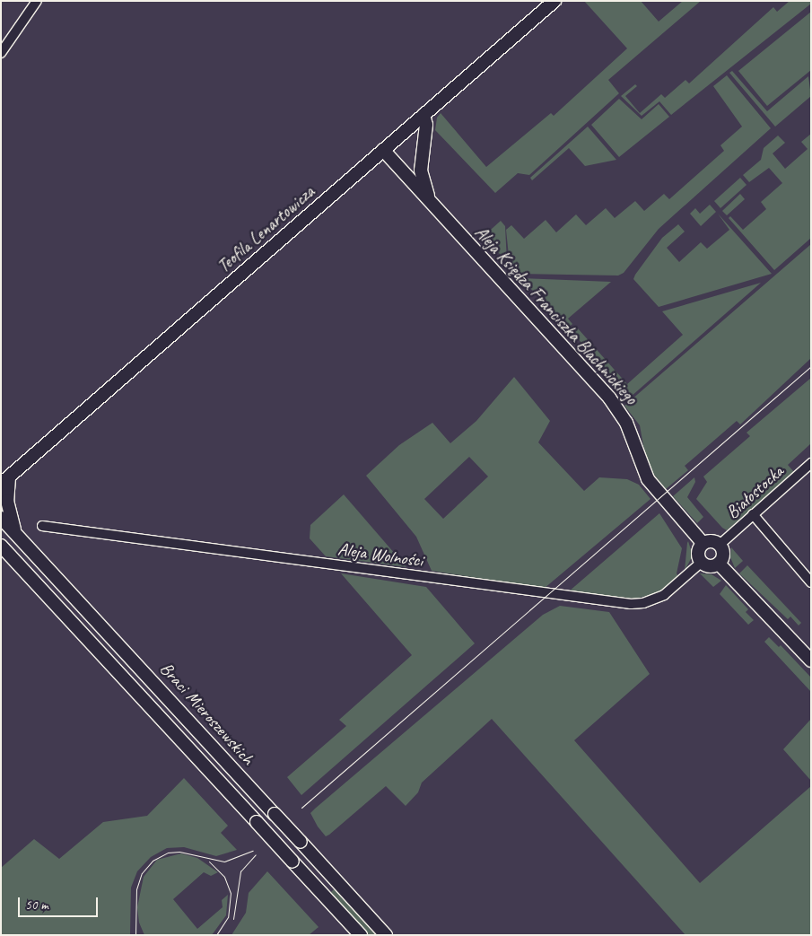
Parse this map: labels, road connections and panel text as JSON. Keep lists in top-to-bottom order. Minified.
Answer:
{"streets":{"street":["Teofila Lenartowicza","Aleja Księdza Franciszka Blachnickiego","Białostocka","Aleja Wolności","Braci Mieroszewskich"]},"crossings":[["Teofila Lenartowicza","Aleja Księdza Franciszka Blachnickiego"],["Aleja Księdza Franciszka Blachnickiego","Białostocka"],["Aleja Księdza Franciszka Blachnickiego","Aleja Wolności"],["Białostocka","Aleja Wolności"]],"scale_bar":"50 m"}
